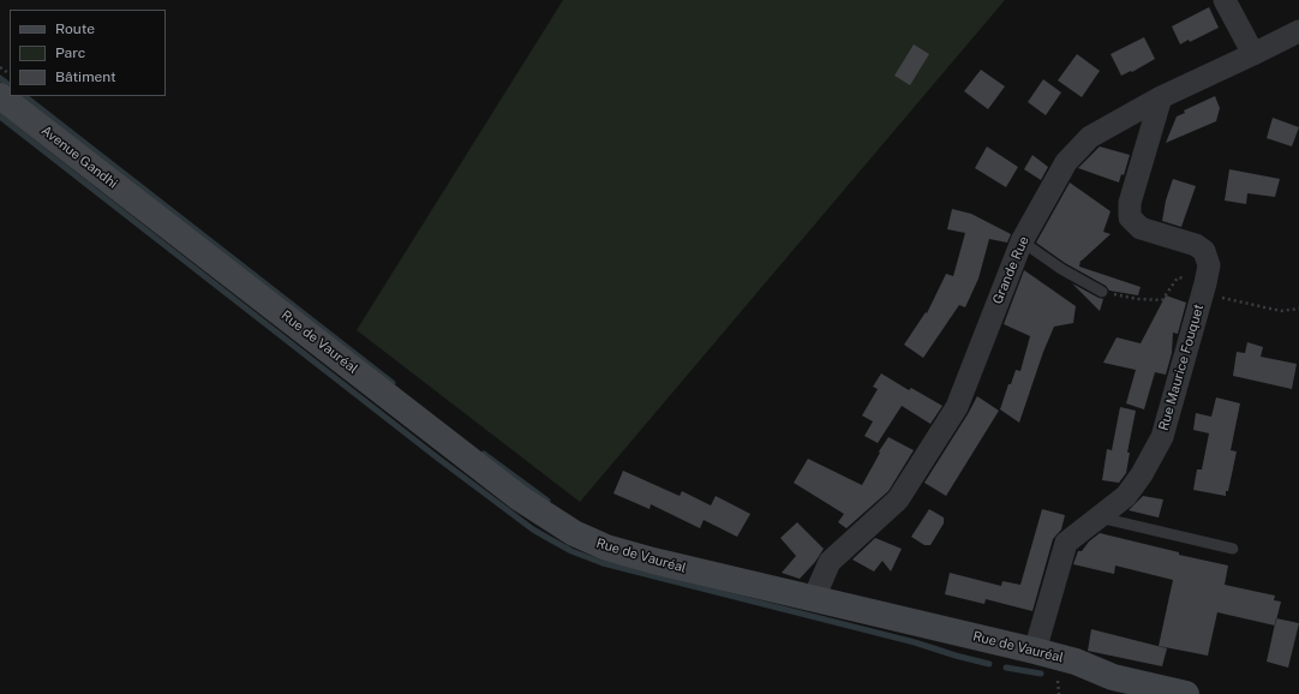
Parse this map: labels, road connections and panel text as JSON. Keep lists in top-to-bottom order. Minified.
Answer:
{"streets":{"main road":["Avenue Gandhi","Rue de Vauréal"],"street":["Grande Rue","Rue Maurice Fouquet"]},"crossings":[["Avenue Gandhi","Rue de Vauréal"],["Grande Rue","Rue de Vauréal"],["Grande Rue","Rue Maurice Fouquet"],["Rue de Vauréal","Rue Maurice Fouquet"]],"legend":["Route","Parc","Bâtiment"]}
